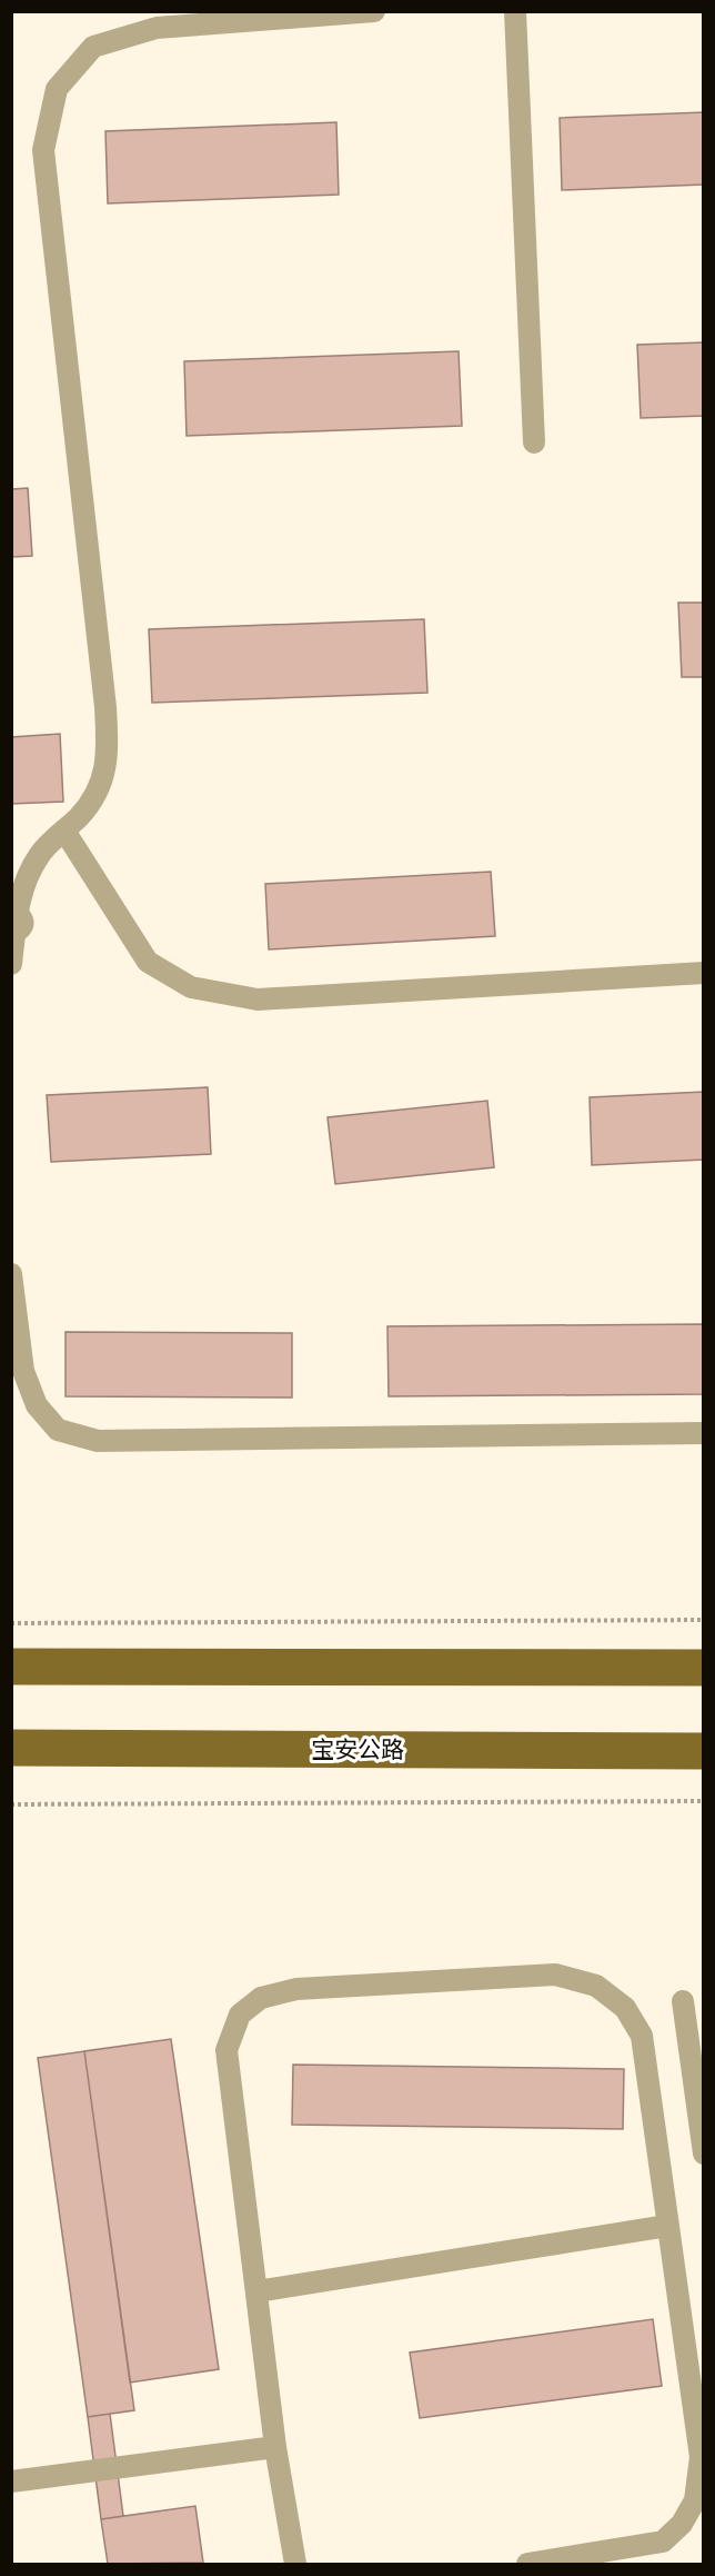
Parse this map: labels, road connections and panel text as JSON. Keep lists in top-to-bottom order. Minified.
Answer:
{"streets":{"main road":["宝安公路"]}}
